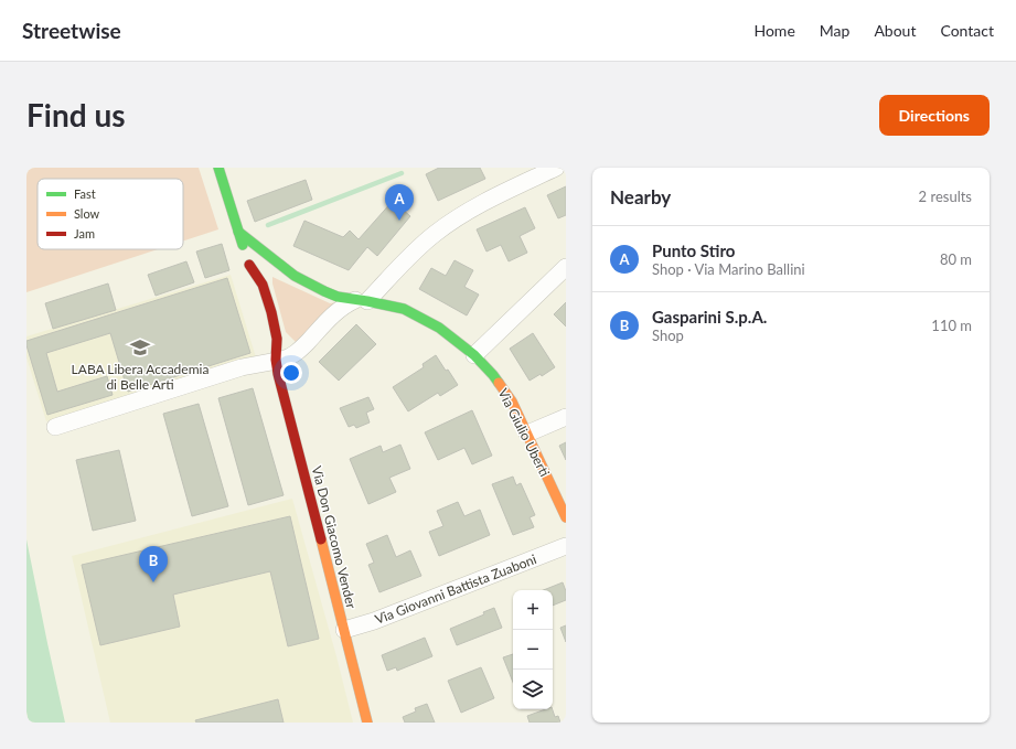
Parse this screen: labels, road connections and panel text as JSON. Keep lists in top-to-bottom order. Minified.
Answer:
{"streets":{"street":["Via Giulio Uberti","Via Don Giacomo Vender","Via Giovanni Battista Zuaboni"]},"crossings":[["Via Giulio Uberti","Via Don Giacomo Vender"],["Via Don Giacomo Vender","Via Giovanni Battista Zuaboni"]],"places":{"school or university":["LABA Libera Accademia di Belle Arti"]},"legend":["Fast","Slow","Jam"],"page":{"header":"Streetwise","nav":["Home","Map","About","Contact"],"buttons":"Directions","title":"Find us","heading":["Nearby","2 results"],"pins":["A","B"],"list":[{"mark":"A","name":"Punto Stiro","note":"Shop · Via Marino Ballini","value":"80 m"},{"mark":"B","name":"Gasparini S.p.A.","note":"Shop","value":"110 m"}],"map_buttons":["+","−"]}}
